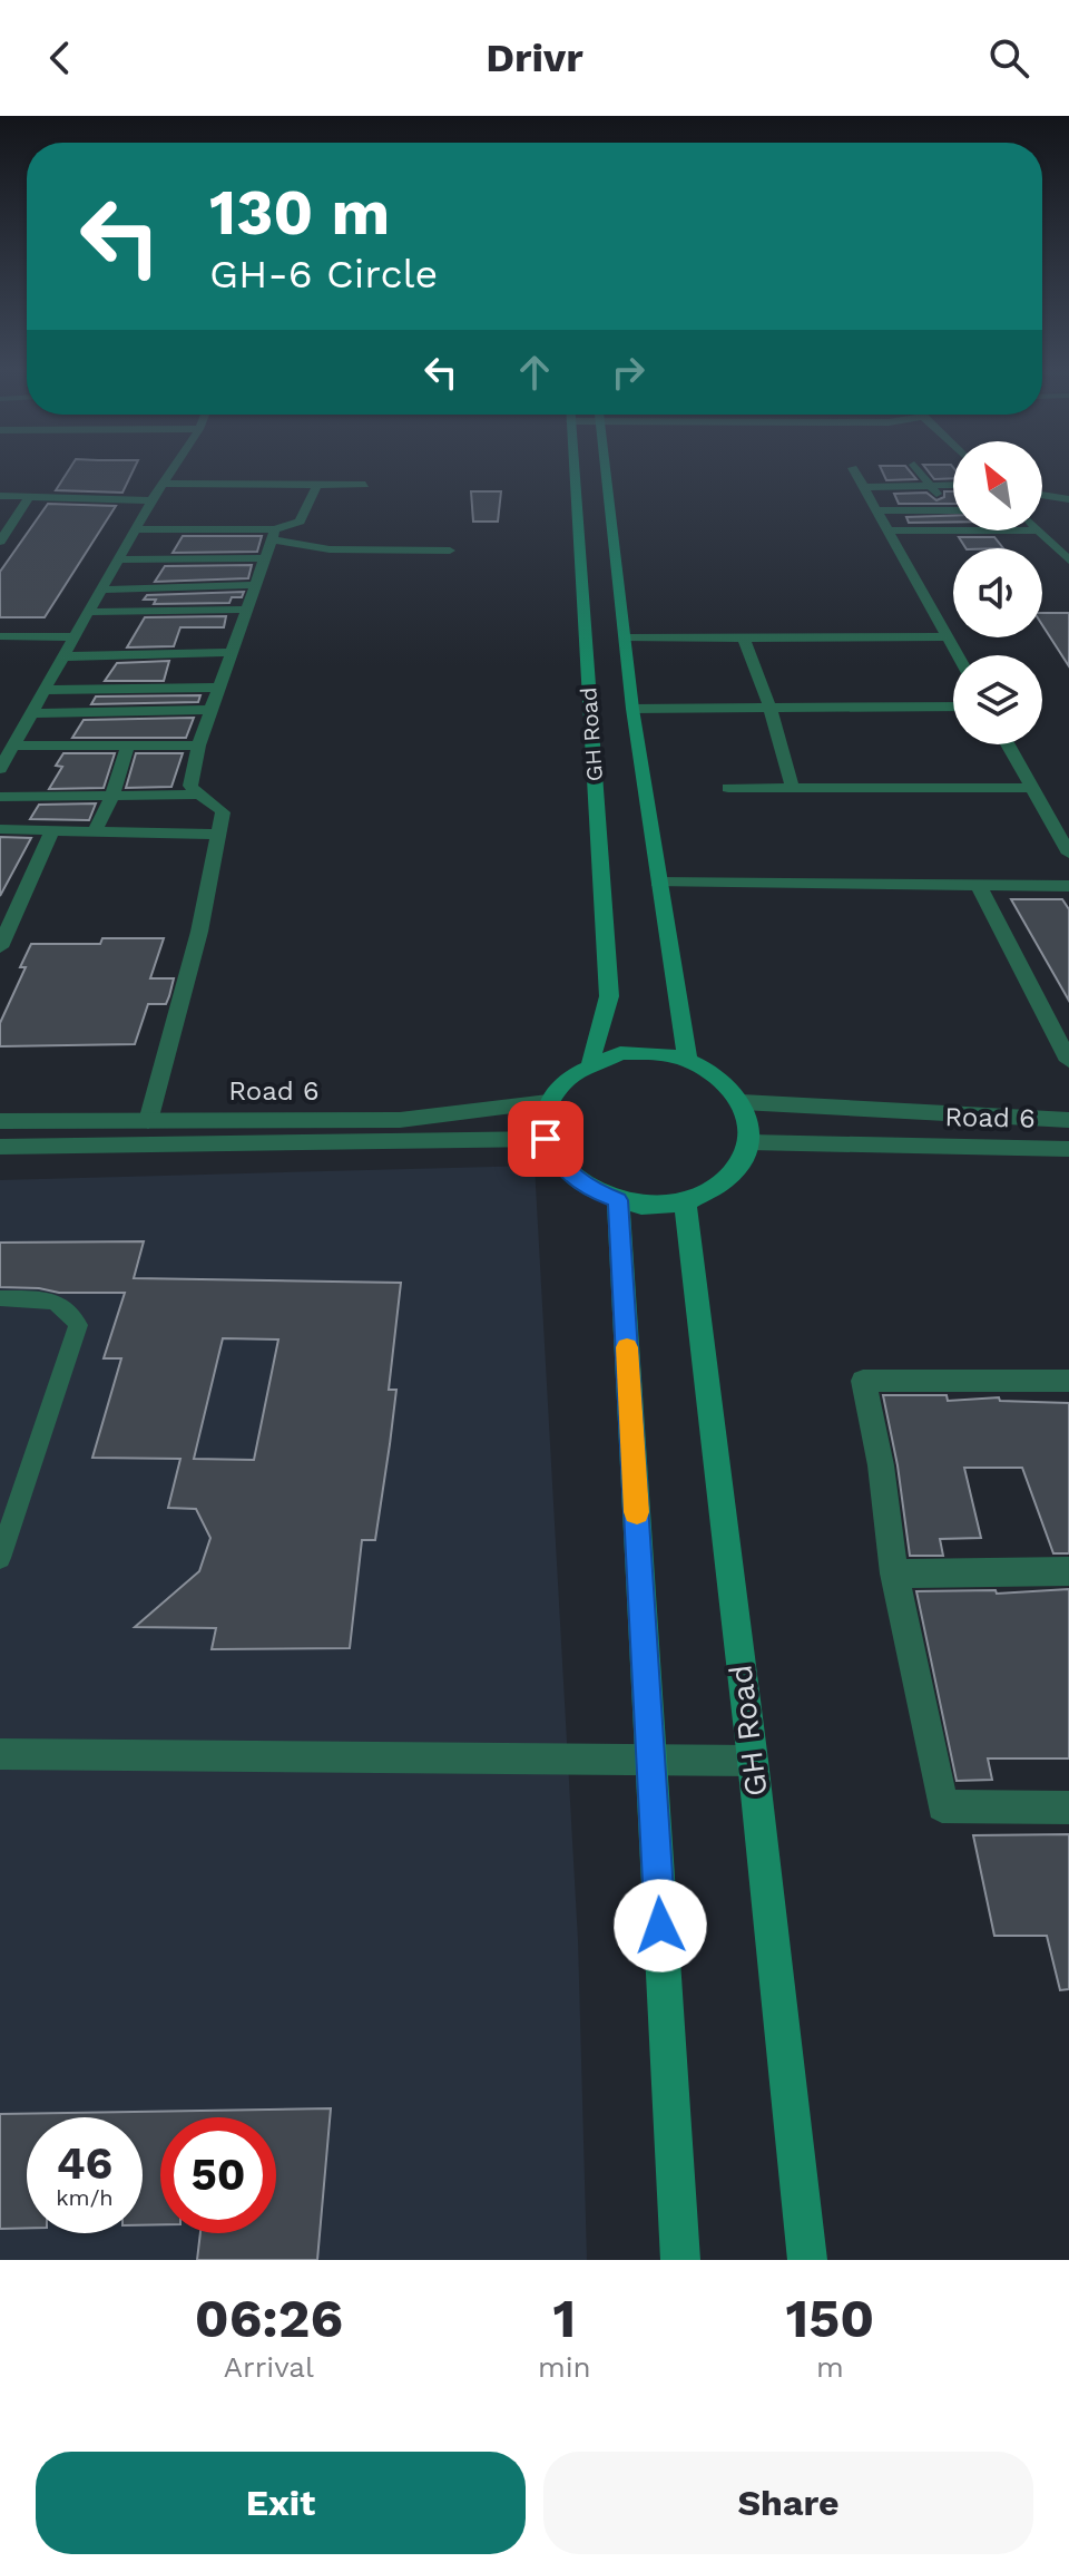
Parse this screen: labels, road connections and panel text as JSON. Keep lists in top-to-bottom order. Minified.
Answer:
{"streets":{"main road":["GH Road"],"street":["Road 6"]},"crossings":[["GH Road","Road 6"]],"north":"top left","page":{"header":"Drivr","turn":["130 m","GH-6 Circle"],"speed":"46 km/h","limit":"50","eta":["06:26","Arrival","1","min","150","m"],"buttons":["Exit","Share"]}}
